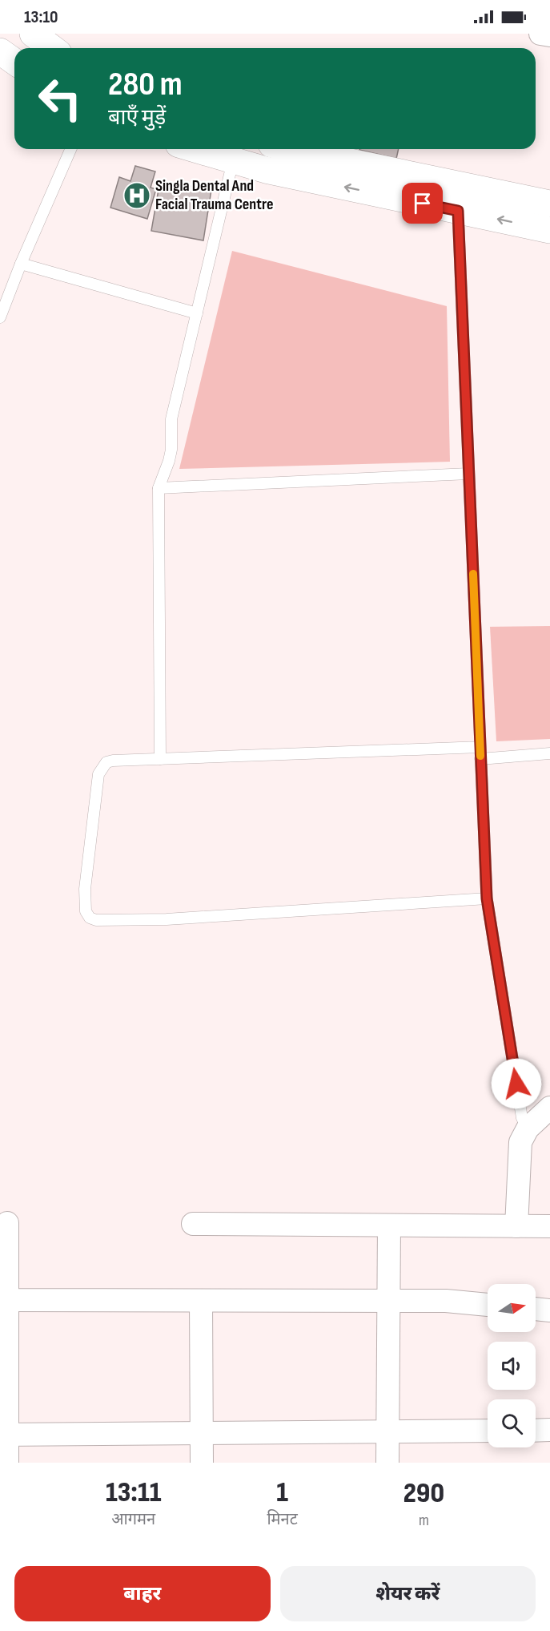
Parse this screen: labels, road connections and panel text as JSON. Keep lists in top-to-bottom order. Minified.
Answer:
{"places":{"hospital":["Singla Dental And Facial Trauma Centre"]},"north":"right","page":{"status":"13:10","turn":["280 m","बाएँ मुड़ें"],"eta":["13:11","आगमन","1","मिनट","290","m"],"buttons":["बाहर","शेयर करें"]}}
